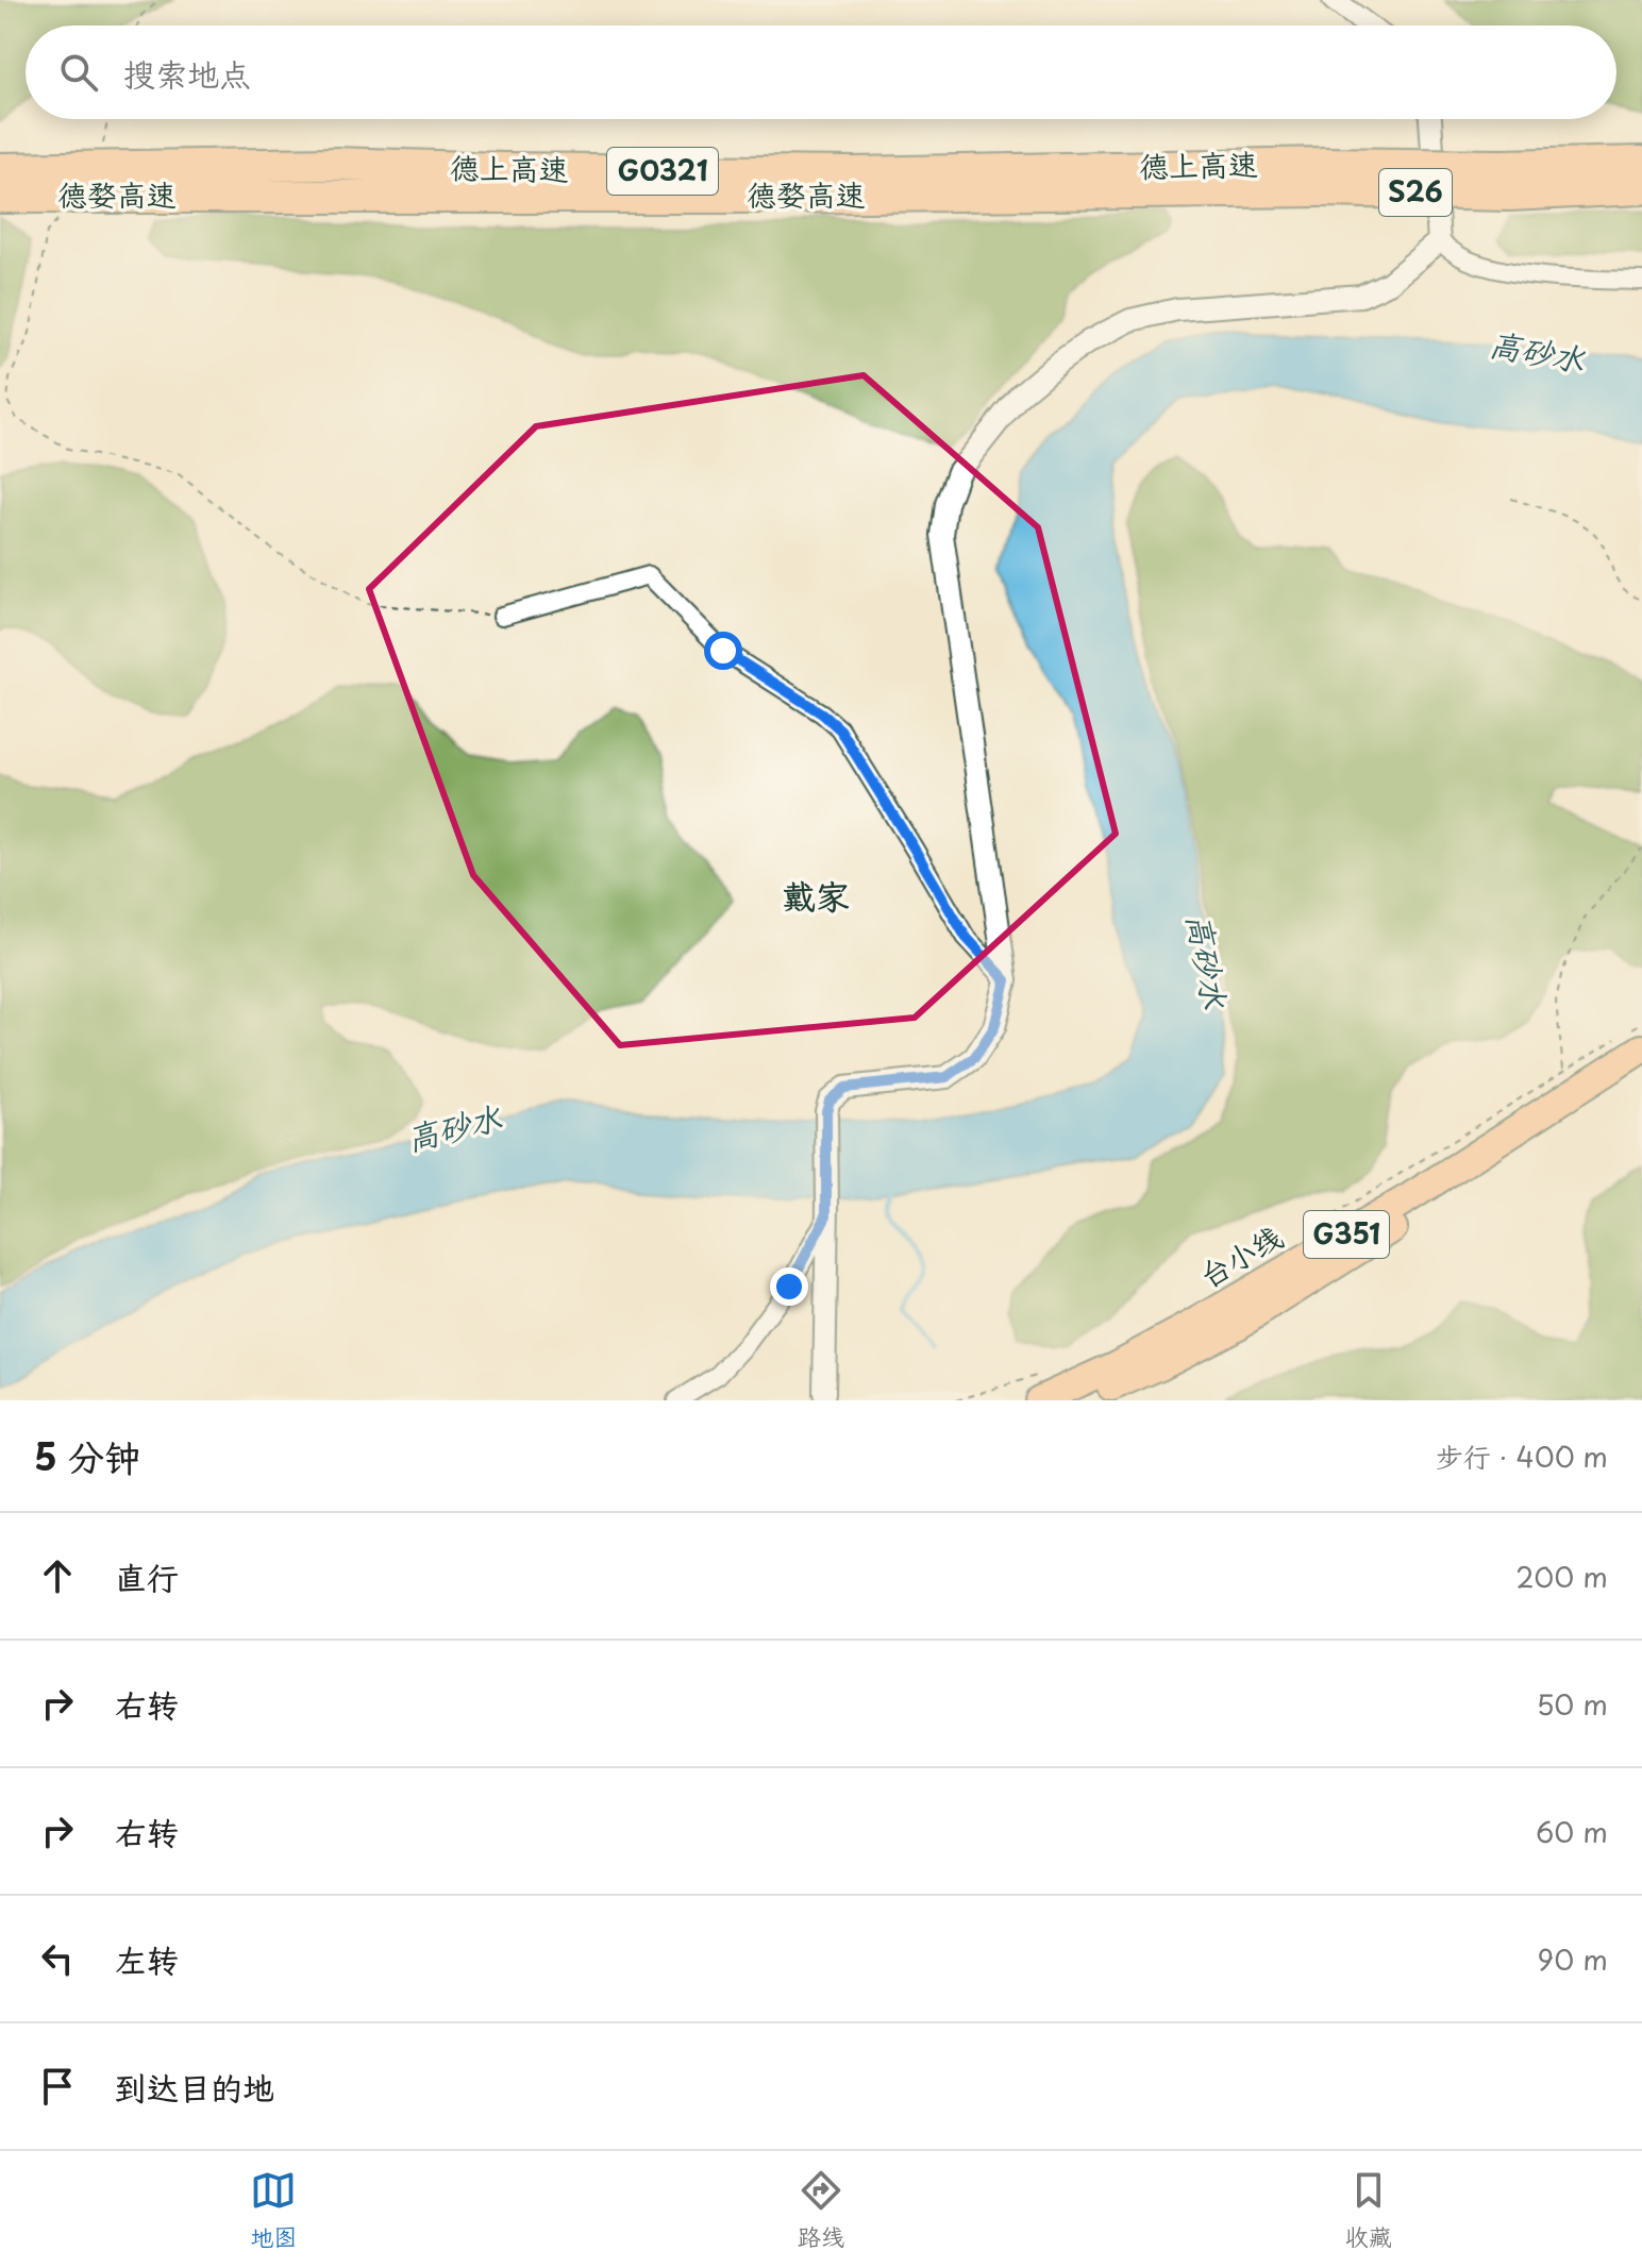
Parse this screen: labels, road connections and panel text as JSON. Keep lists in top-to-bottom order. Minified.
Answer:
{"streets":{"highway":["德上高速","G0321","S26","德婺高速","G351","台小线"]},"crossings":[["德上高速","德婺高速"]],"districts":["戴家"],"water":["高砂水"],"page":{"search":"搜索地点","heading":["5 分钟","步行 · 400 m"],"list":[["直行","200 m"],["右转","50 m"],["右转","60 m"],["左转","90 m"],"到达目的地"],"nav":["地图","路线","收藏"]}}
